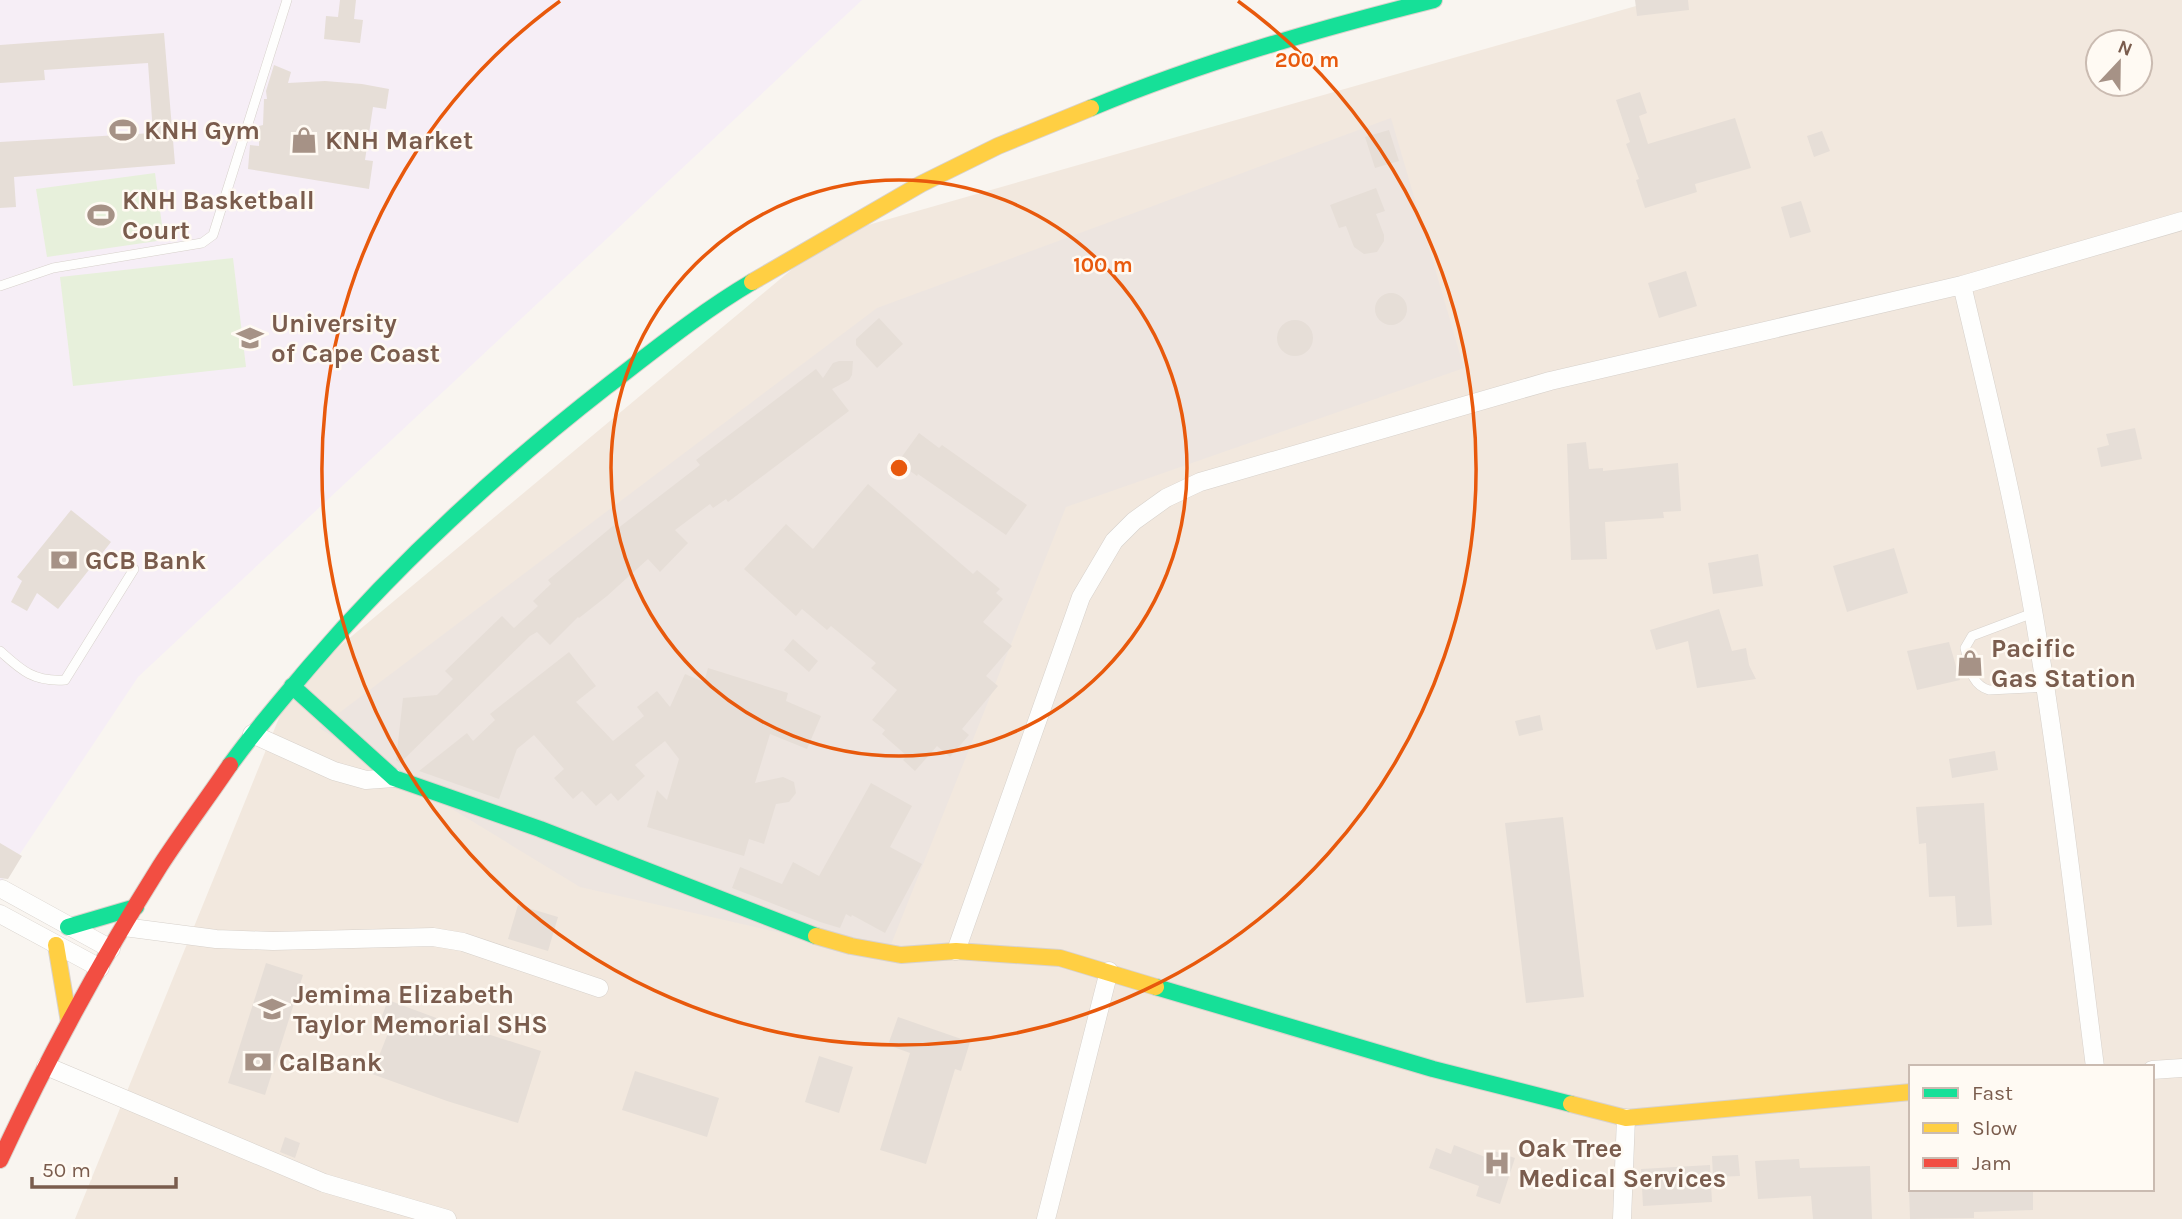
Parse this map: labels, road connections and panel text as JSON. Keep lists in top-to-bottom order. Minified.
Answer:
{"places":{"sports":["KNH Gym","KNH Basketball Court"],"shop":["KNH Market","Pacific Gas Station"],"school or university":["University of Cape Coast","Jemima Elizabeth Taylor Memorial SHS"],"bank":["GCB Bank","CalBank"],"hospital":["Oak Tree Medical Services"]},"legend":["Fast","Slow","Jam"],"scale_bar":"50 m","north":"top","rings":["200 m","100 m"]}
